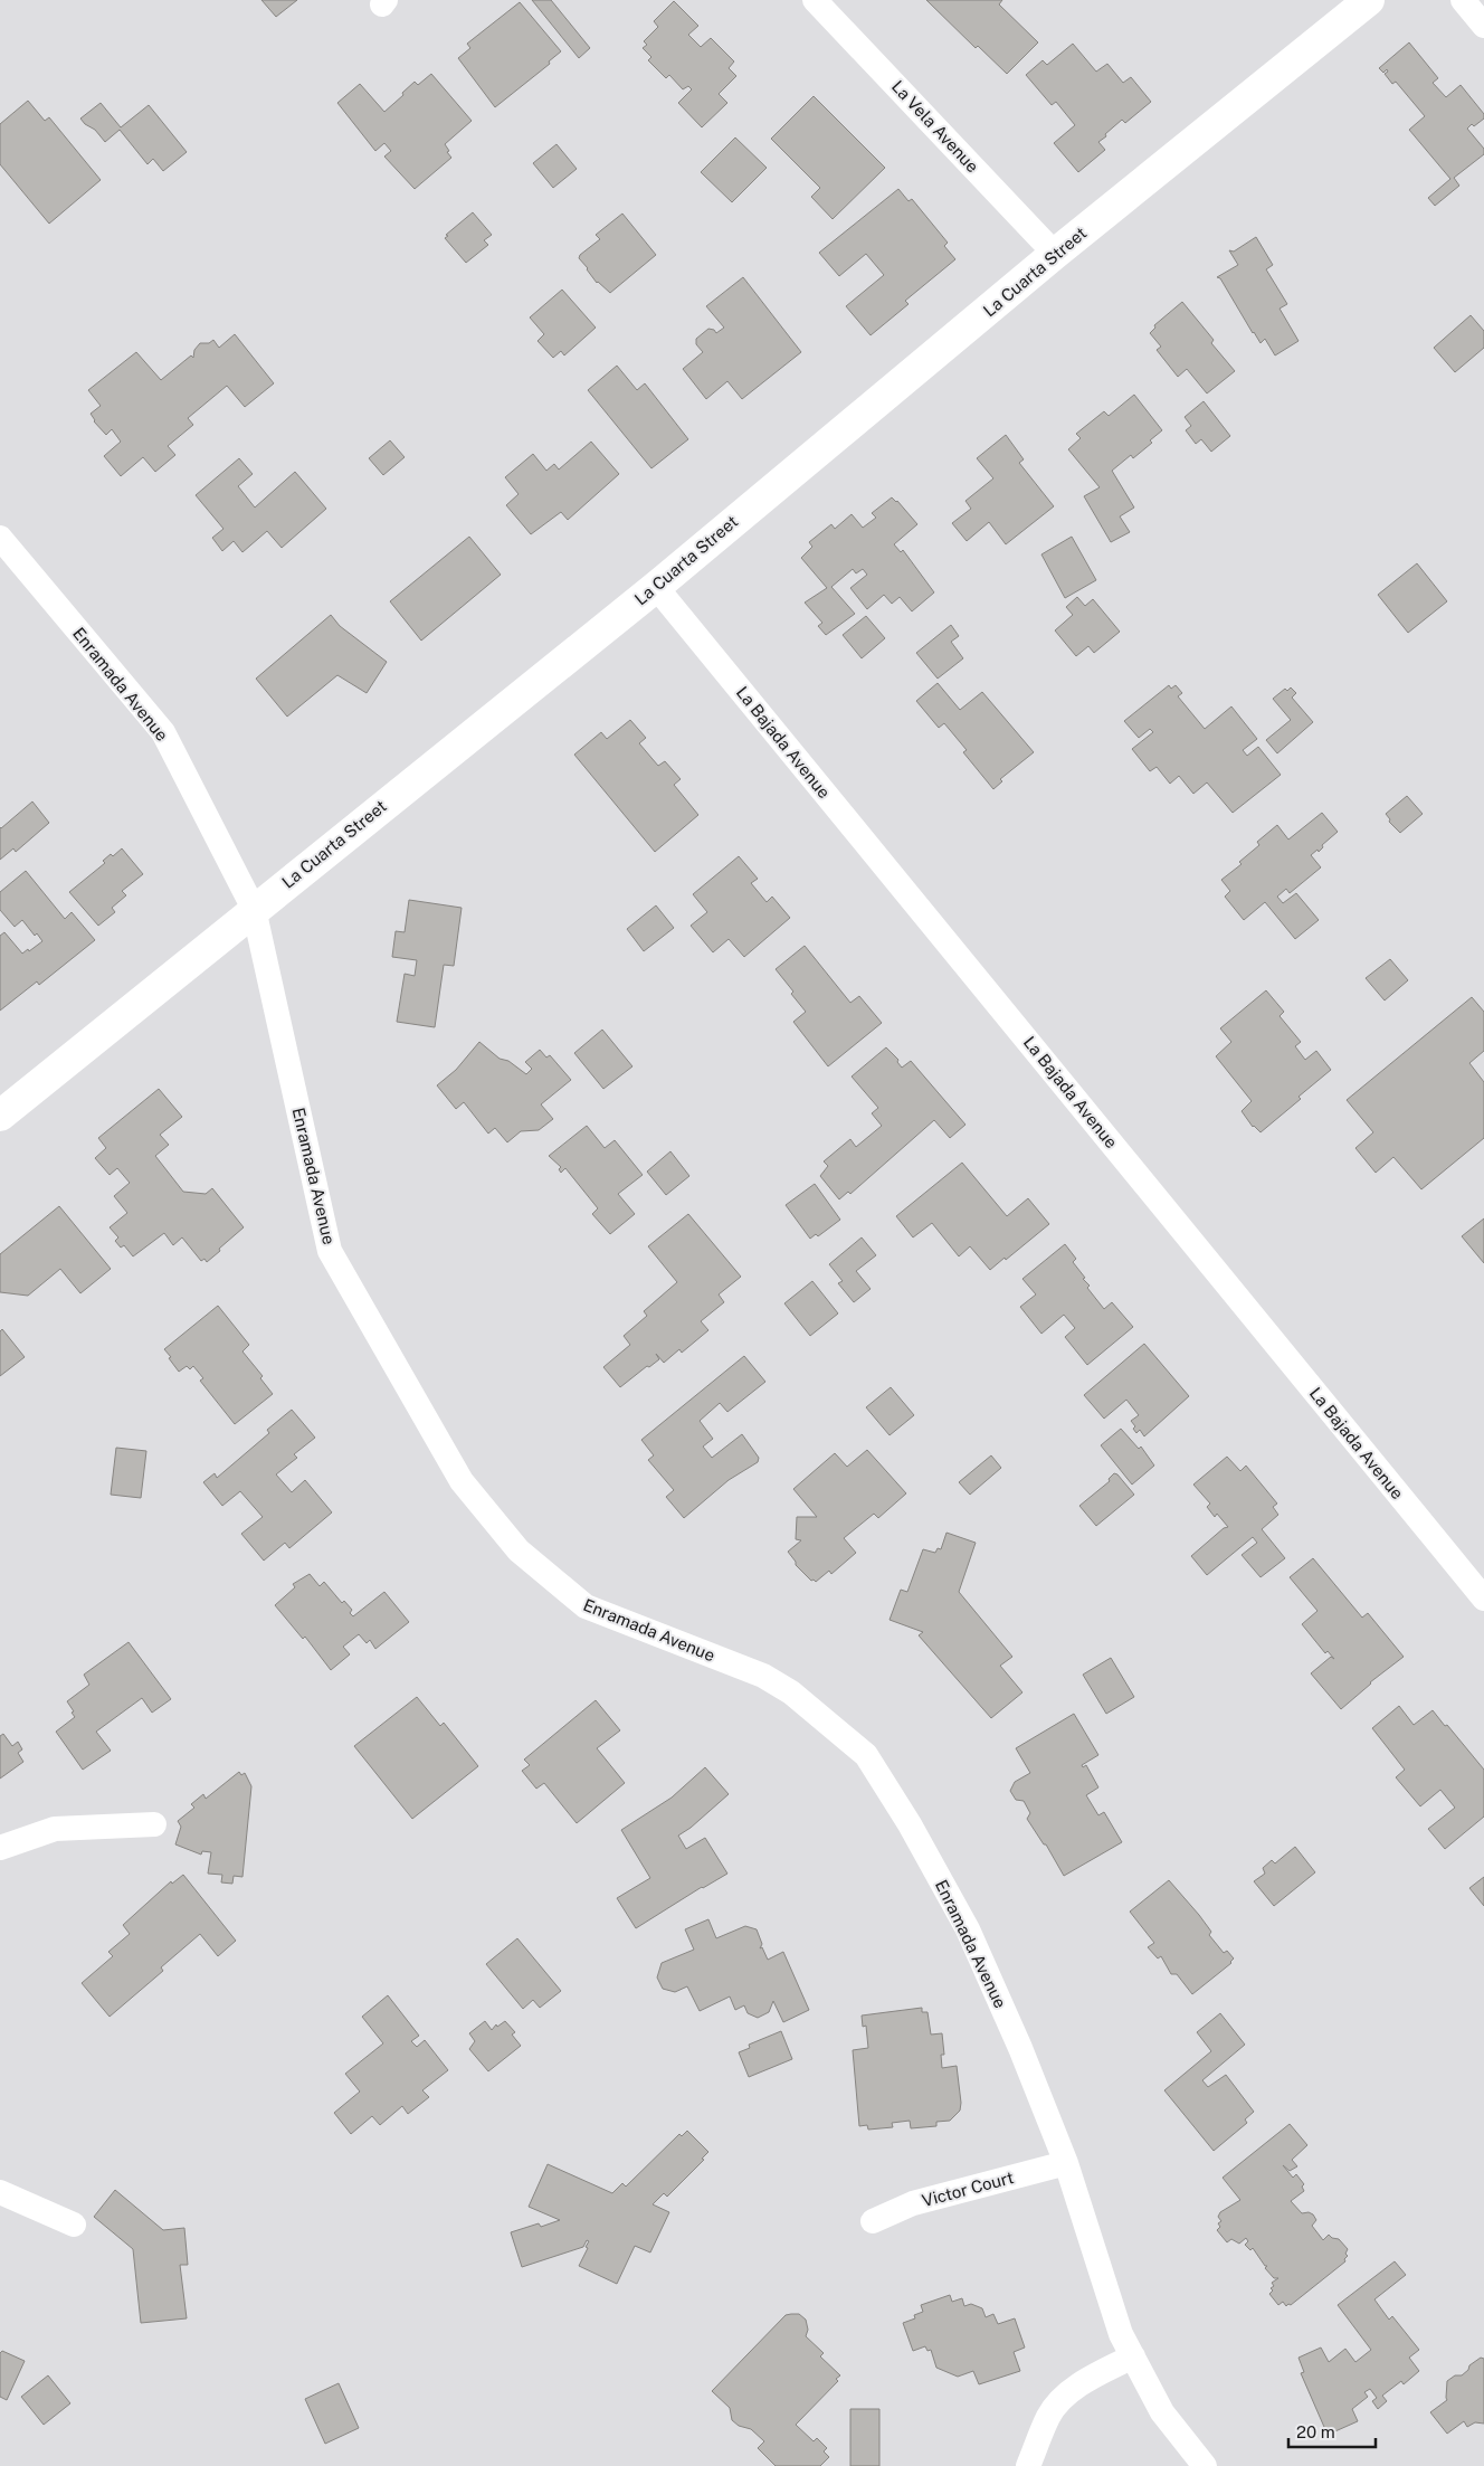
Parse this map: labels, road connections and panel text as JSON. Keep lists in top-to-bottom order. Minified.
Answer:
{"streets":{"street":["La Vela Avenue","La Cuarta Street","Enramada Avenue","La Bajada Avenue","Victor Court"]},"crossings":[["La Vela Avenue","La Cuarta Street"],["La Cuarta Street","Enramada Avenue"],["La Cuarta Street","La Bajada Avenue"],["Enramada Avenue","Victor Court"]],"scale_bar":"20 m"}
